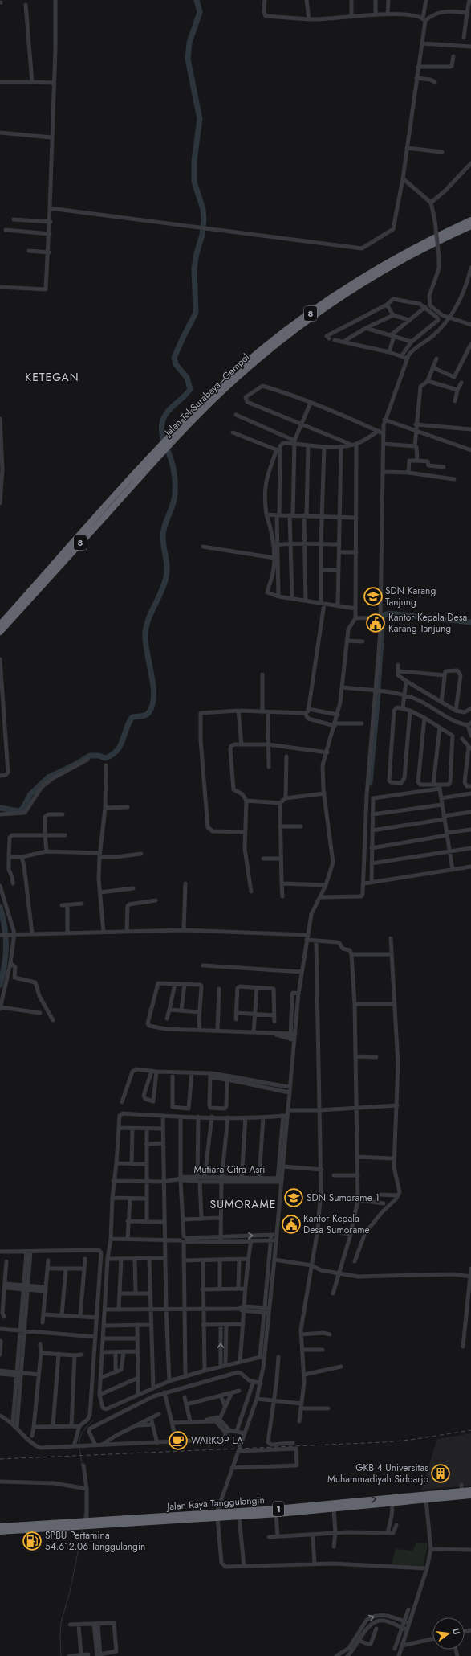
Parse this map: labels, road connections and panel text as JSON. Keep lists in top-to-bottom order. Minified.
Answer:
{"streets":{"highway":["8","Jalan Tol Surabaya–Gempol","Jalan Raya Tanggulangin","1"],"street":["Mutiara Citra Asri"]},"crossings":[["Jalan Raya Tanggulangin","1"]],"districts":["KETEGAN","SUMORAME"],"places":{"school or university":["SDN Karang Tanjung","SDN Sumorame 1"],"public building":["Kantor Kepala Desa Karang Tanjung","Kantor Kepala Desa Sumorame"],"cafe":["WARKOP LA"],"building":["GKB 4 Universitas Muhammadiyah Sidoarjo"],"fuel station":["SPBU Pertamina 54.612.06 Tanggulangin"]},"north":"right"}
